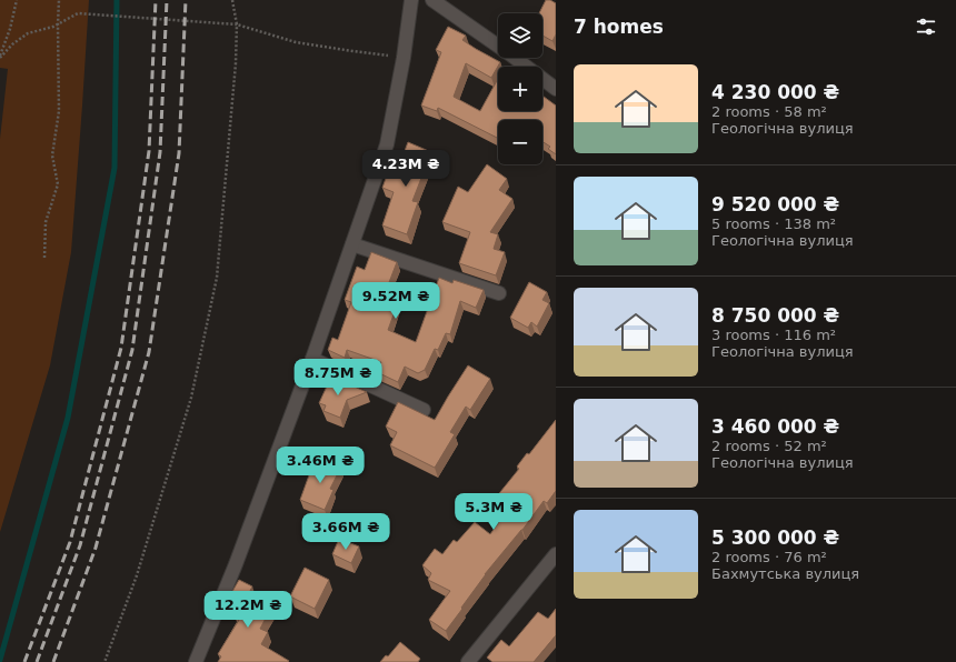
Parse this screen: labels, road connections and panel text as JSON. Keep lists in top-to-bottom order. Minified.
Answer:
{"page":{"heading":"7 homes","map_buttons":["+","−"],"list":[{"name":"4 230 000 ₴","note":"2 rooms · 58 m² · Геологічна вулиця"},{"name":"9 520 000 ₴","note":"5 rooms · 138 m² · Геологічна вулиця"},{"name":"8 750 000 ₴","note":"3 rooms · 116 m² · Геологічна вулиця"},{"name":"3 460 000 ₴","note":"2 rooms · 52 m² · Геологічна вулиця"},{"name":"5 300 000 ₴","note":"2 rooms · 76 m² · Бахмутська вулиця"}],"price":["4.23M ₴","9.52M ₴","8.75M ₴","3.46M ₴","5.3M ₴","3.66M ₴","12.2M ₴"]}}
